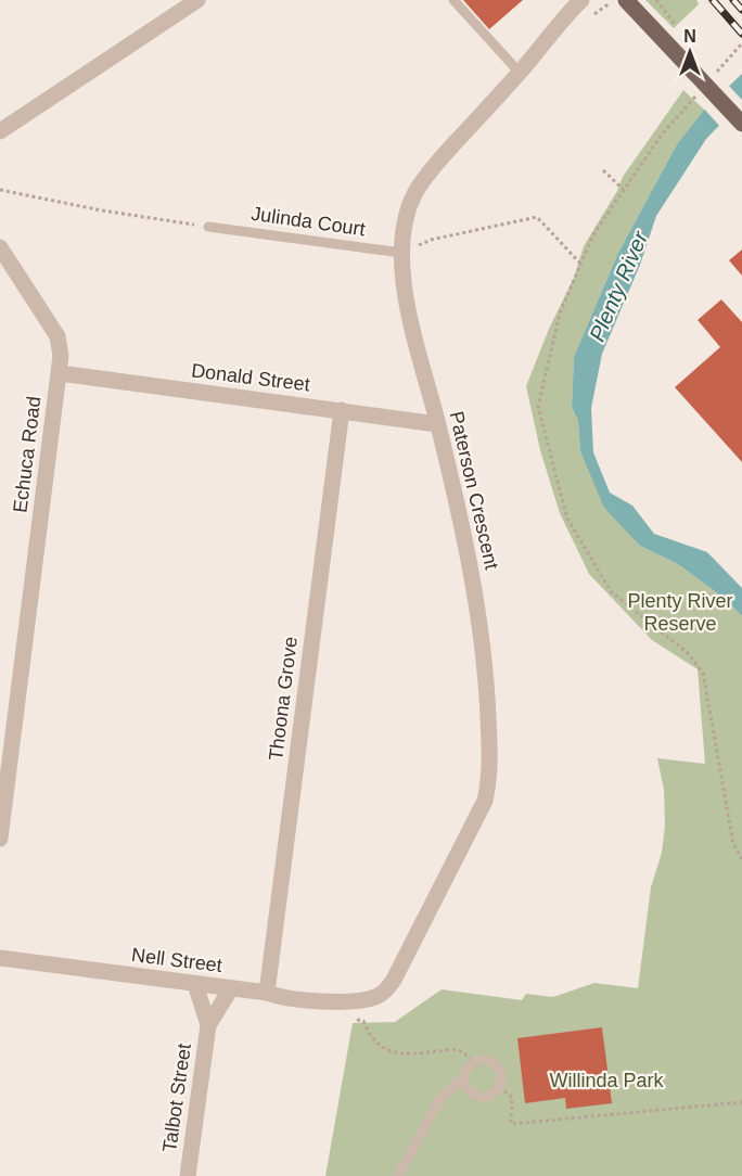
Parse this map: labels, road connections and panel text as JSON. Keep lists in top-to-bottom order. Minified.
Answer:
{"streets":{"street":["Donald Street","Echuca Road","Paterson Crescent","Thoona Grove","Nell Street","Talbot Street"],"lane":["Julinda Court"]},"crossings":[["Julinda Court","Paterson Crescent"],["Donald Street","Echuca Road"],["Donald Street","Paterson Crescent"],["Donald Street","Thoona Grove"],["Paterson Crescent","Nell Street"],["Thoona Grove","Nell Street"],["Nell Street","Talbot Street"]],"water":["Plenty River"],"parks":["Plenty River Reserve","Willinda Park"],"north":"top"}
